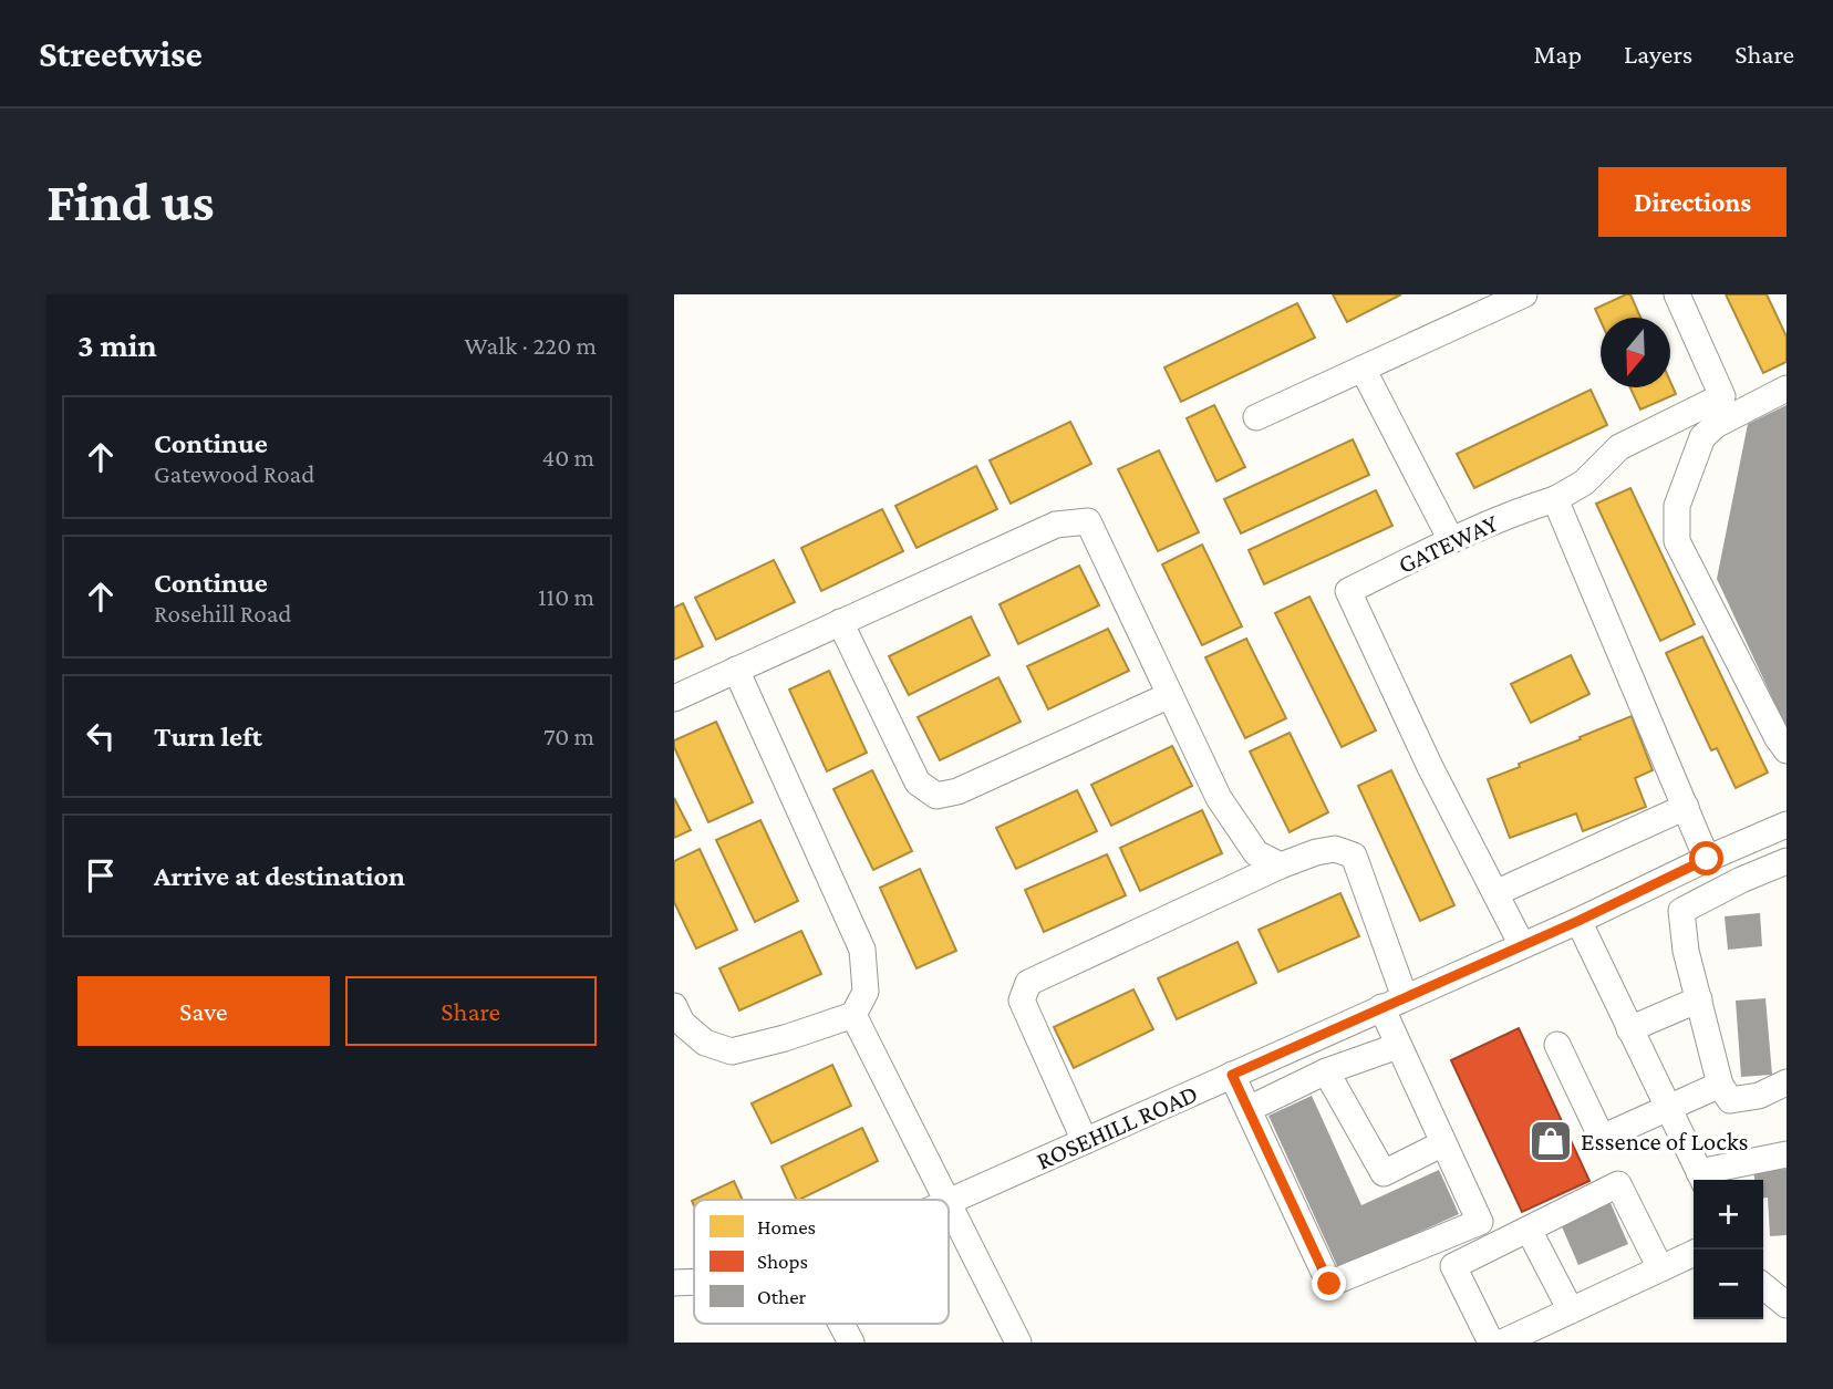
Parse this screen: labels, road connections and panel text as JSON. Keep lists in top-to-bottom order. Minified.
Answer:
{"streets":{"street":["GATEWAY","ROSEHILL ROAD"]},"crossings":[["GATEWAY","ROSEHILL ROAD"]],"places":{"shop":["Essence of Locks"]},"legend":["Homes","Shops","Other"],"north":"bottom","page":{"header":"Streetwise","nav":["Map","Layers","Share"],"buttons":["Directions",["Save","Share"]],"title":"Find us","heading":["3 min","Walk · 220 m"],"list":[["Continue","Gatewood Road","40 m"],["Continue","Rosehill Road","110 m"],["Turn left","70 m"],"Arrive at destination"],"map_buttons":["+","−"]}}
